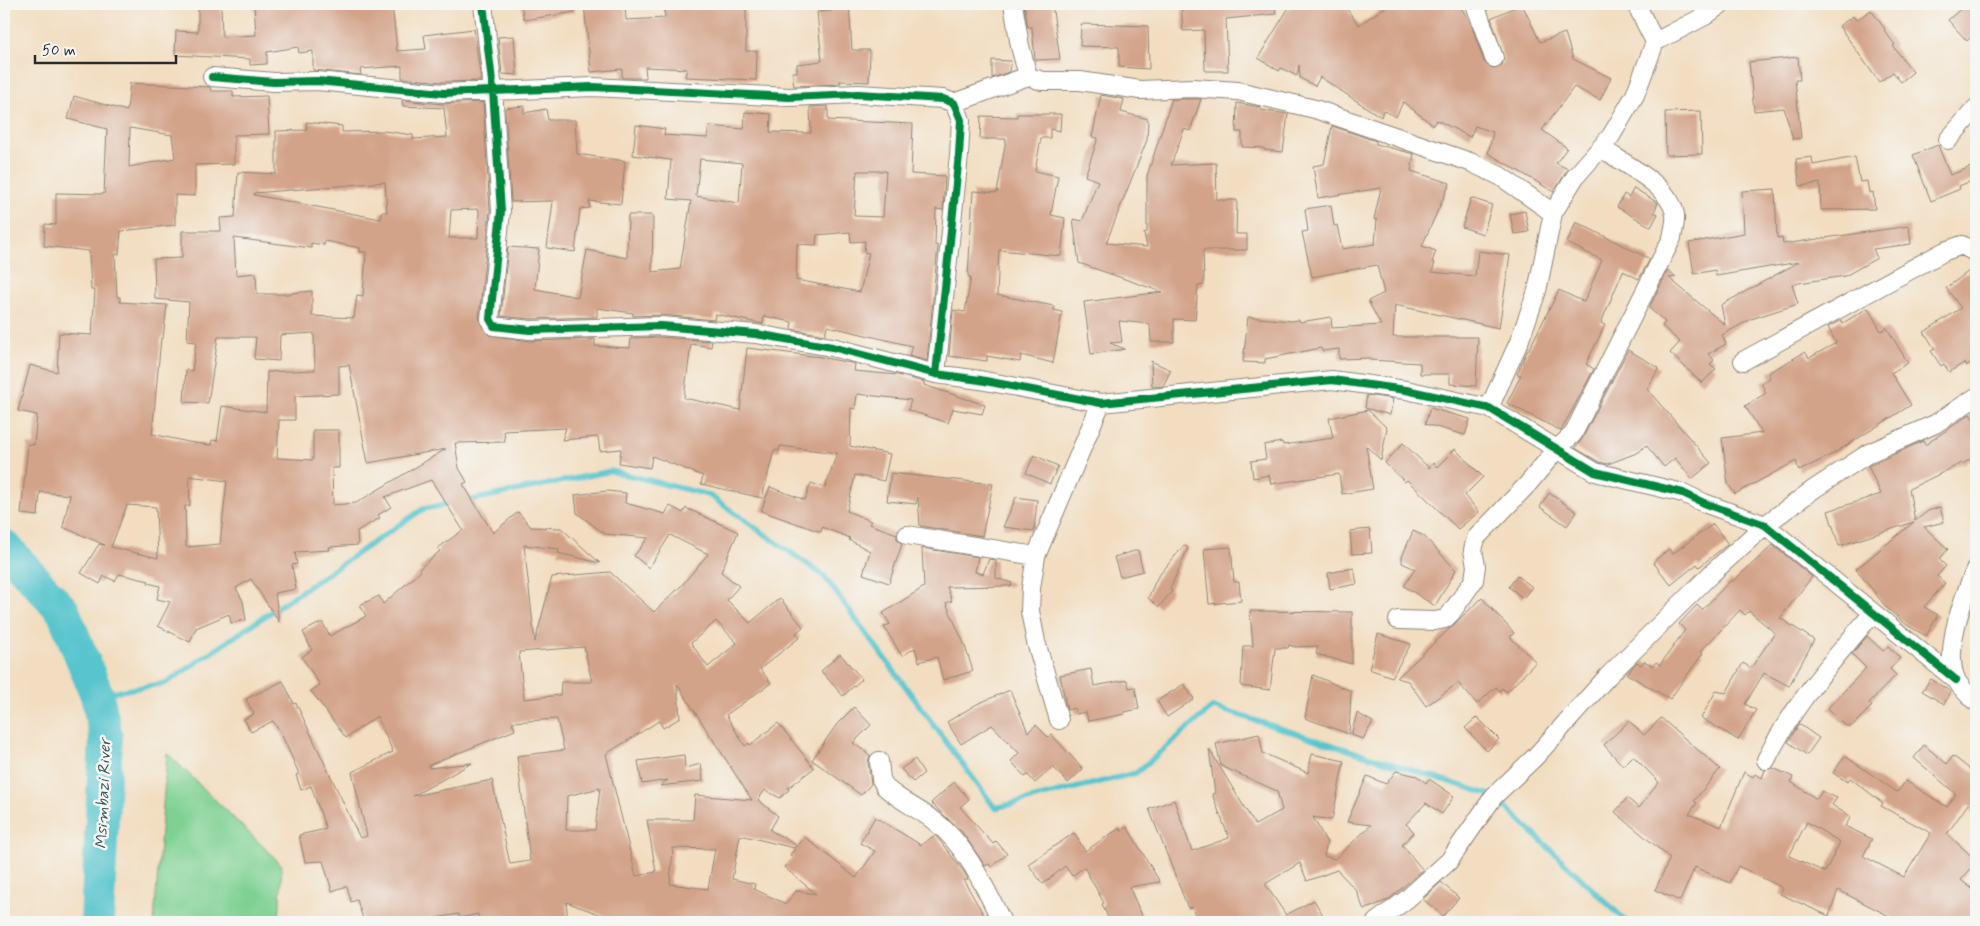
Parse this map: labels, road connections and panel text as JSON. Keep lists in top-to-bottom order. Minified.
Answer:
{"water":["Msimbazi River"],"scale_bar":"50 m"}
